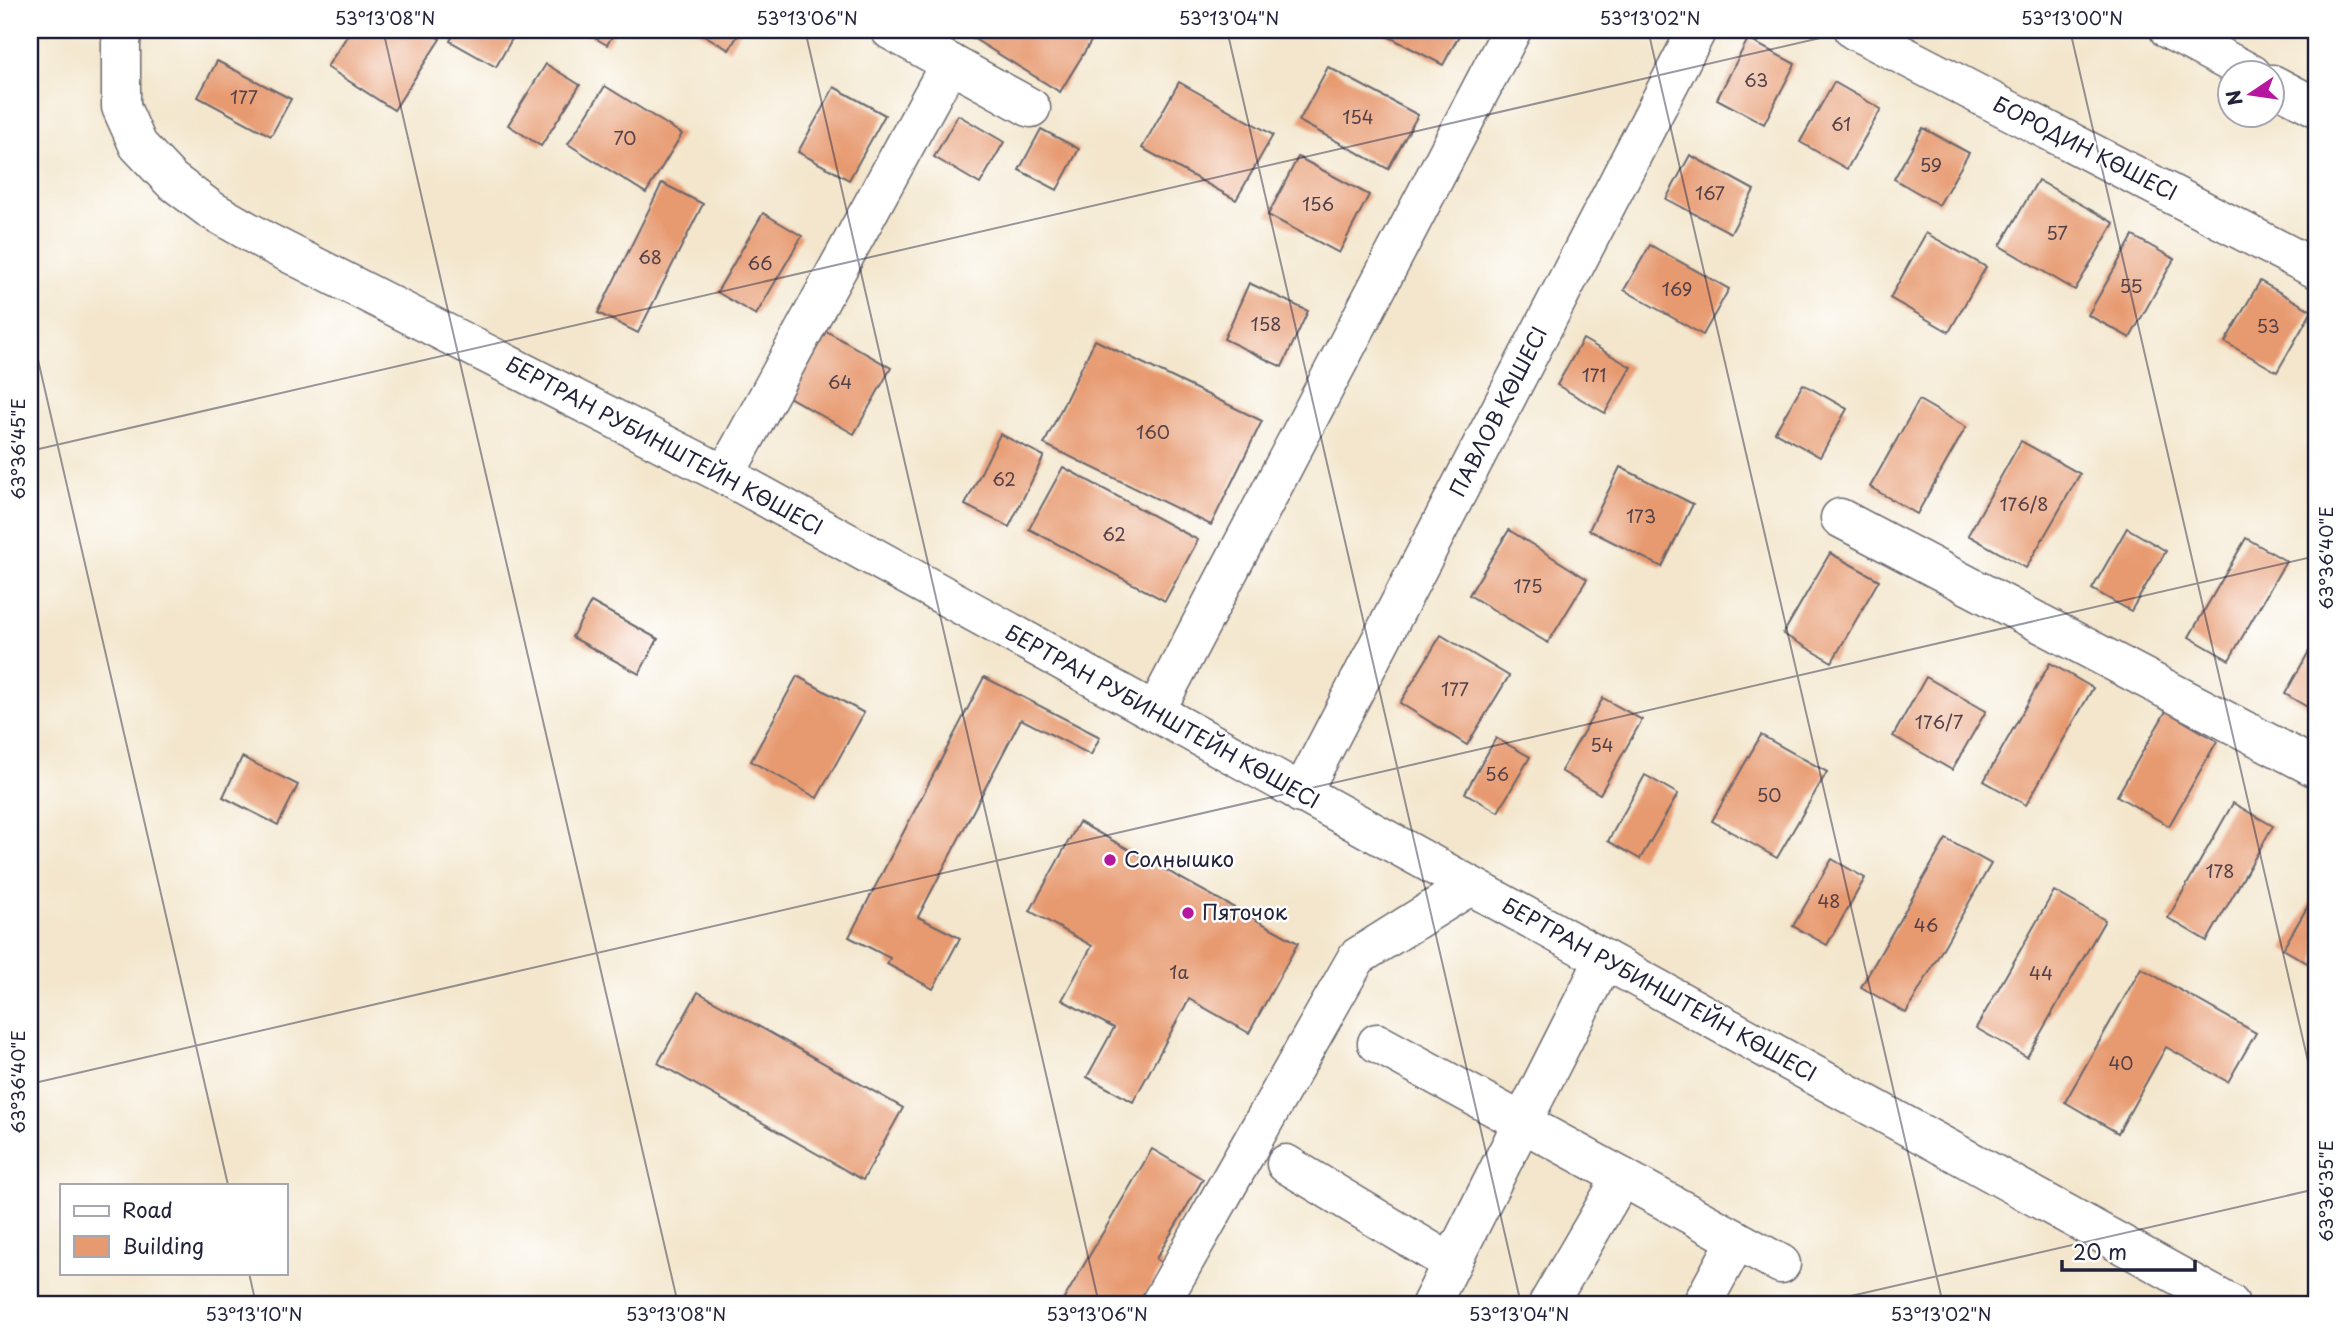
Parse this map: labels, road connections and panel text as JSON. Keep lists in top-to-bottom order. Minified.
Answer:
{"streets":{"street":["БОРОДИН КӨШЕСІ","ПАВЛОВ КӨШЕСІ","БЕРТРАН РУБИНШТЕЙН КӨШЕСІ"]},"crossings":[["ПАВЛОВ КӨШЕСІ","БЕРТРАН РУБИНШТЕЙН КӨШЕСІ"]],"places":["Солнышко","Пяточок"],"house_numbers":["63","177","154","61","70","59","167","156","57","68","66","55","169","158","53","171","64","160","62","176/8","173","62","175","177","176/7","54","56","50","178","48","46","1а","44","40"],"legend":["Road","Building"],"scale_bar":"20 m","north":"left","coordinates":["53°13'08\"N","53°13'06\"N","53°13'04\"N","53°13'02\"N","53°13'00\"N","63°36'45\"E","63°36'40\"E","63°36'35\"E","53°13'10\"N"]}
